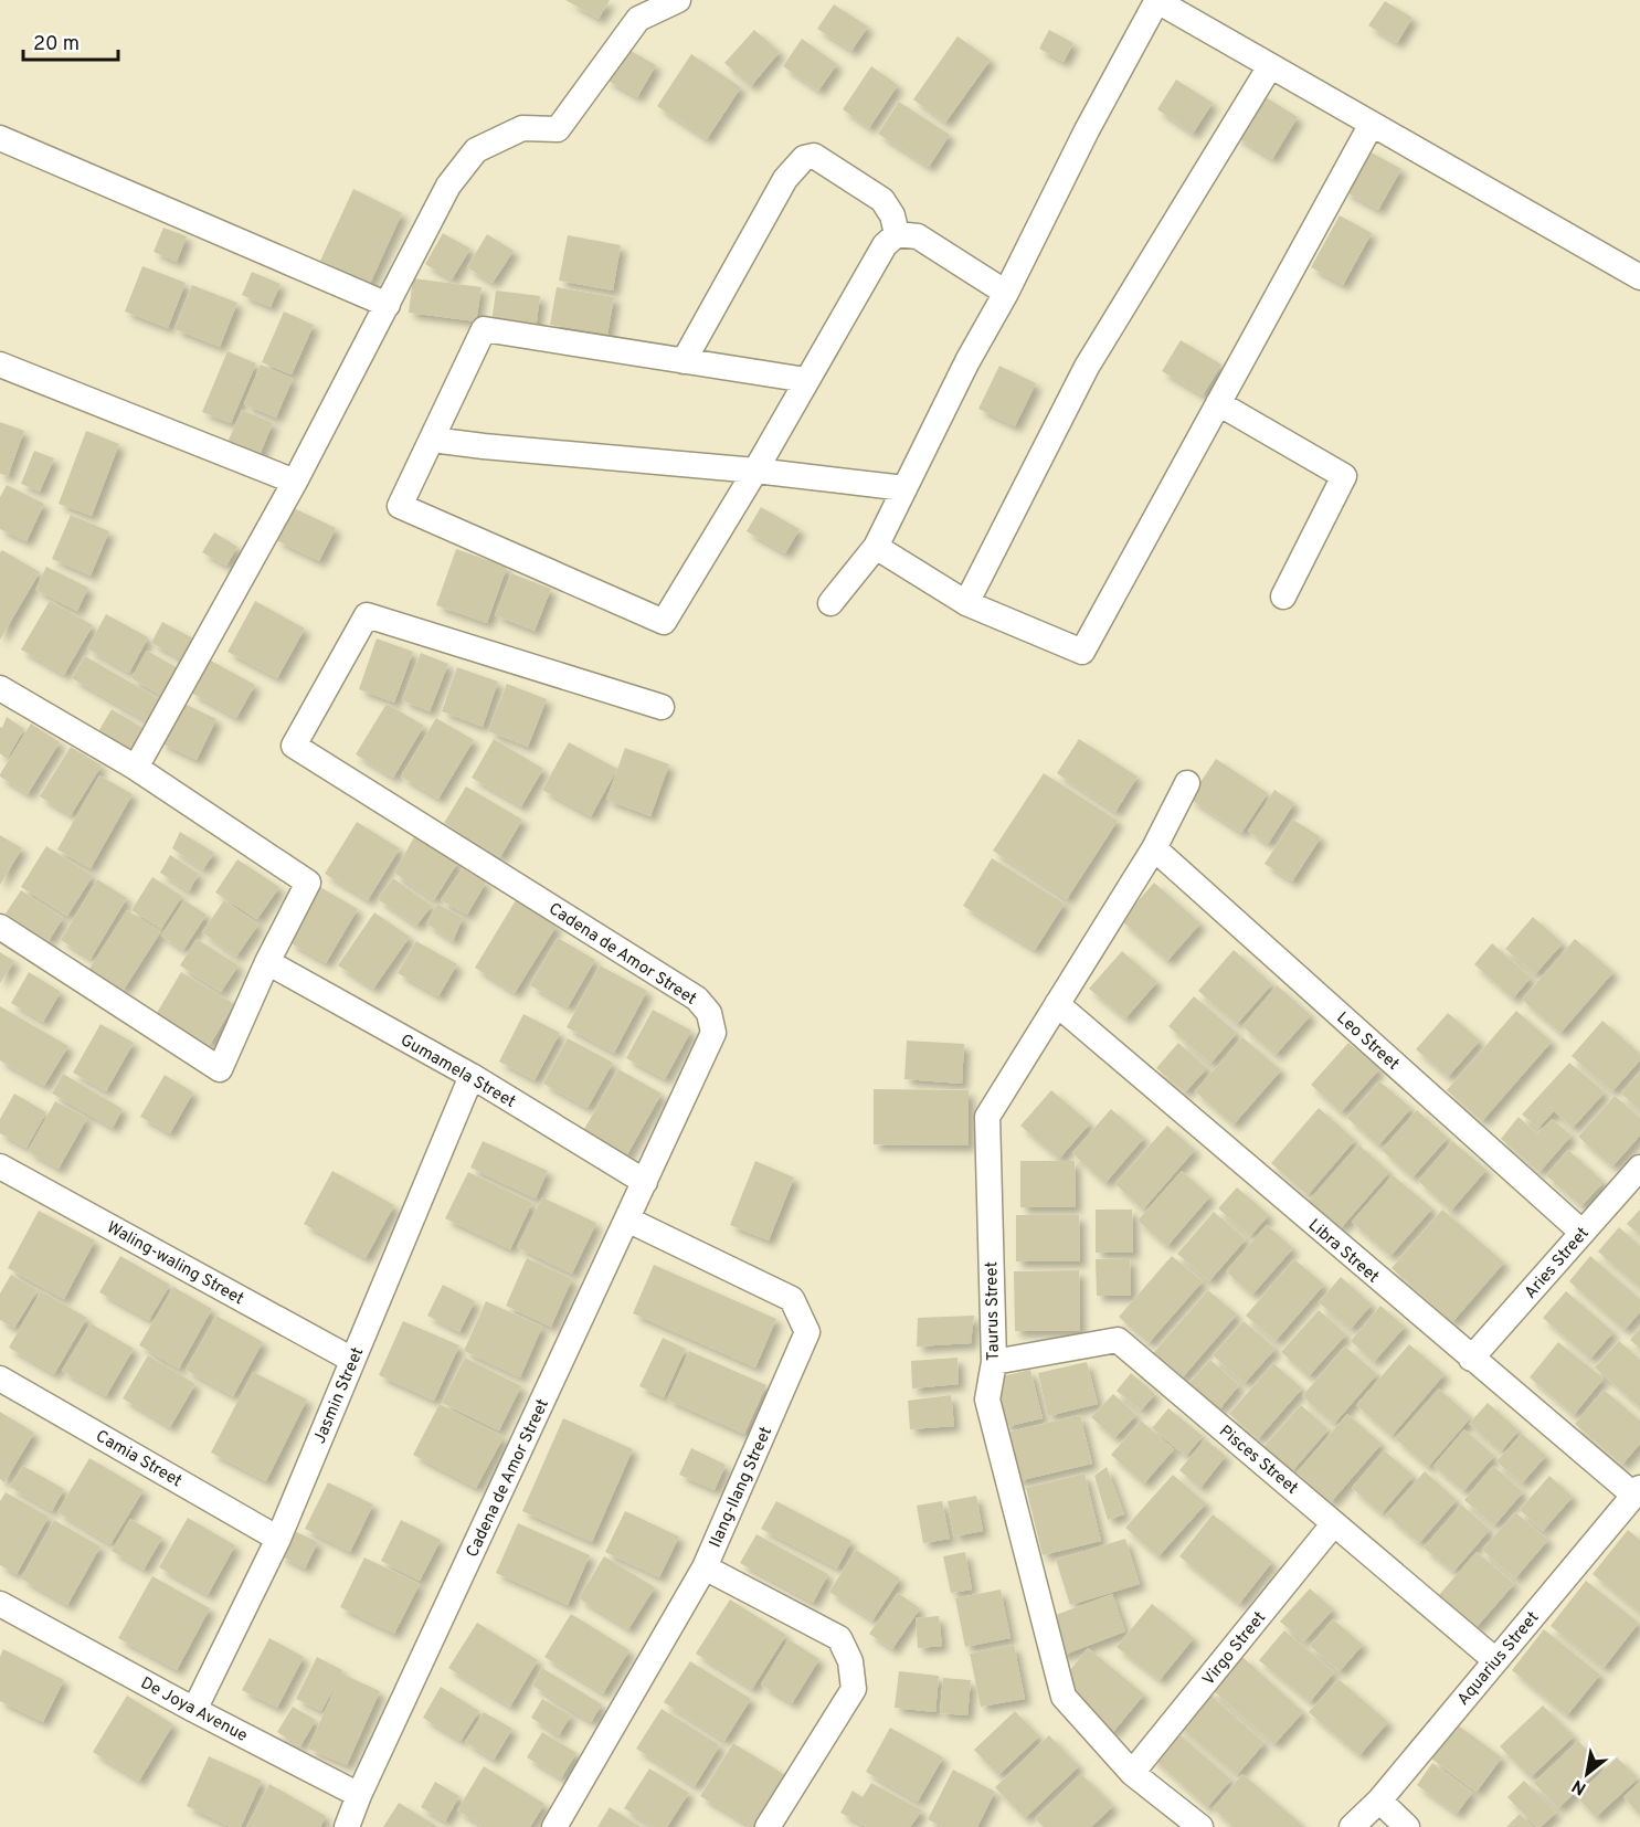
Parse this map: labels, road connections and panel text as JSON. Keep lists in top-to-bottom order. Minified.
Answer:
{"streets":{"street":["Cadena de Amor Street","Leo Street","Gumamela Street","Libra Street","Waling-waling Street","Aries Street","Taurus Street","Jasmin Street","Camia Street","Pisces Street","Ilang-Ilang Street","Virgo Street","Aquarius Street","De Joya Avenue"]},"crossings":[["Cadena de Amor Street","Gumamela Street"],["Cadena de Amor Street","Ilang-Ilang Street"],["Cadena de Amor Street","De Joya Avenue"],["Leo Street","Aries Street"],["Leo Street","Taurus Street"],["Gumamela Street","Jasmin Street"],["Libra Street","Aries Street"],["Libra Street","Taurus Street"],["Libra Street","Aquarius Street"],["Waling-waling Street","Jasmin Street"],["Taurus Street","Pisces Street"],["Taurus Street","Virgo Street"],["Jasmin Street","Camia Street"],["Jasmin Street","De Joya Avenue"],["Pisces Street","Virgo Street"],["Pisces Street","Aquarius Street"]],"scale_bar":"20 m","north":"bottom left"}
